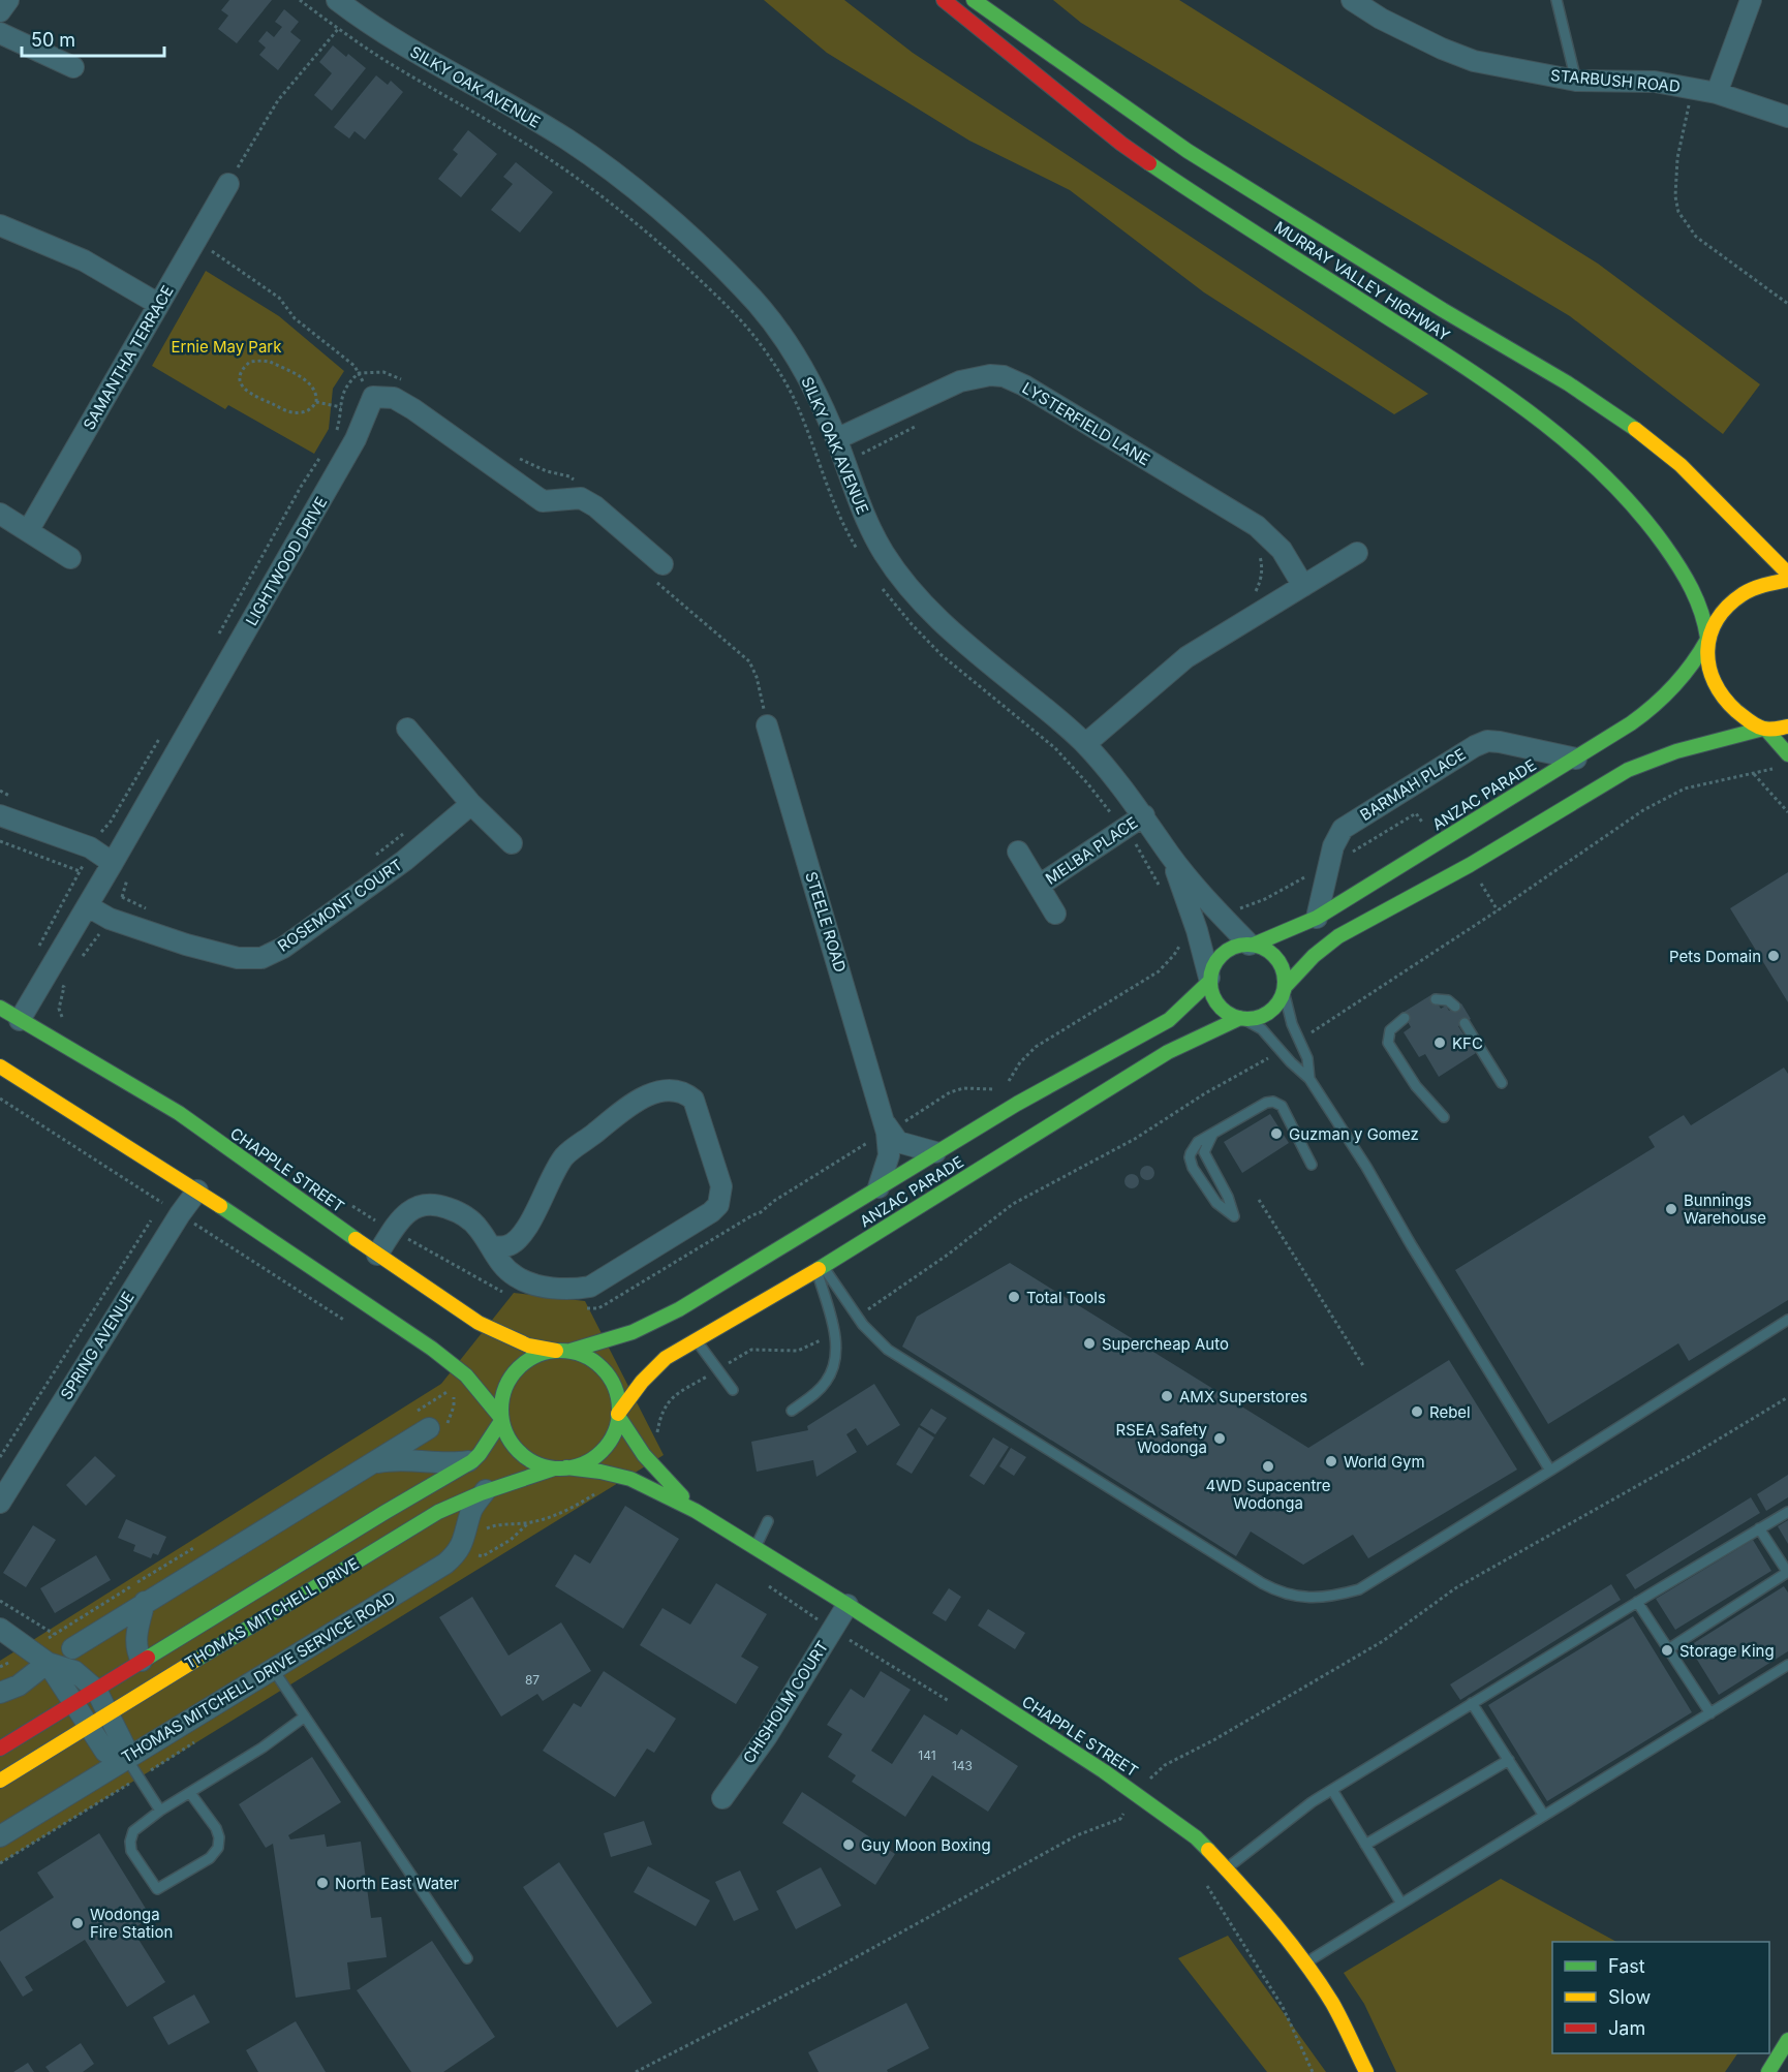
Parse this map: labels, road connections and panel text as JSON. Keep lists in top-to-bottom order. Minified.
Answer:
{"streets":{"main road":["MURRAY VALLEY HIGHWAY","ANZAC PARADE","CHAPPLE STREET","THOMAS MITCHELL DRIVE"],"street":["STARBUSH ROAD","SILKY OAK AVENUE","SAMANTHA TERRACE","LYSTERFIELD LANE","LIGHTWOOD DRIVE","BARMAH PLACE","MELBA PLACE","ROSEMONT COURT","STEELE ROAD","SPRING AVENUE","THOMAS MITCHELL DRIVE SERVICE ROAD","CHISHOLM COURT"]},"crossings":[["SILKY OAK AVENUE","LYSTERFIELD LANE"],["SILKY OAK AVENUE","ANZAC PARADE"],["SILKY OAK AVENUE","MELBA PLACE"],["MURRAY VALLEY HIGHWAY","ANZAC PARADE"],["LIGHTWOOD DRIVE","ROSEMONT COURT"],["LIGHTWOOD DRIVE","CHAPPLE STREET"],["BARMAH PLACE","ANZAC PARADE"],["ANZAC PARADE","STEELE ROAD"],["ANZAC PARADE","CHAPPLE STREET"],["ANZAC PARADE","THOMAS MITCHELL DRIVE"],["CHAPPLE STREET","THOMAS MITCHELL DRIVE"],["CHAPPLE STREET","CHISHOLM COURT"],["THOMAS MITCHELL DRIVE","THOMAS MITCHELL DRIVE SERVICE ROAD"]],"parks":["Ernie May Park"],"places":["Pets Domain","KFC","Guzman y Gomez","Bunnings Warehouse","Total Tools","Supercheap Auto","AMX Superstores","Rebel","RSEA Safety Wodonga","World Gym","4WD Supacentre Wodonga","Storage King","Guy Moon Boxing","North East Water","Wodonga Fire Station"],"house_numbers":["87","141","143"],"legend":["Fast","Slow","Jam"],"scale_bar":"50 m"}
